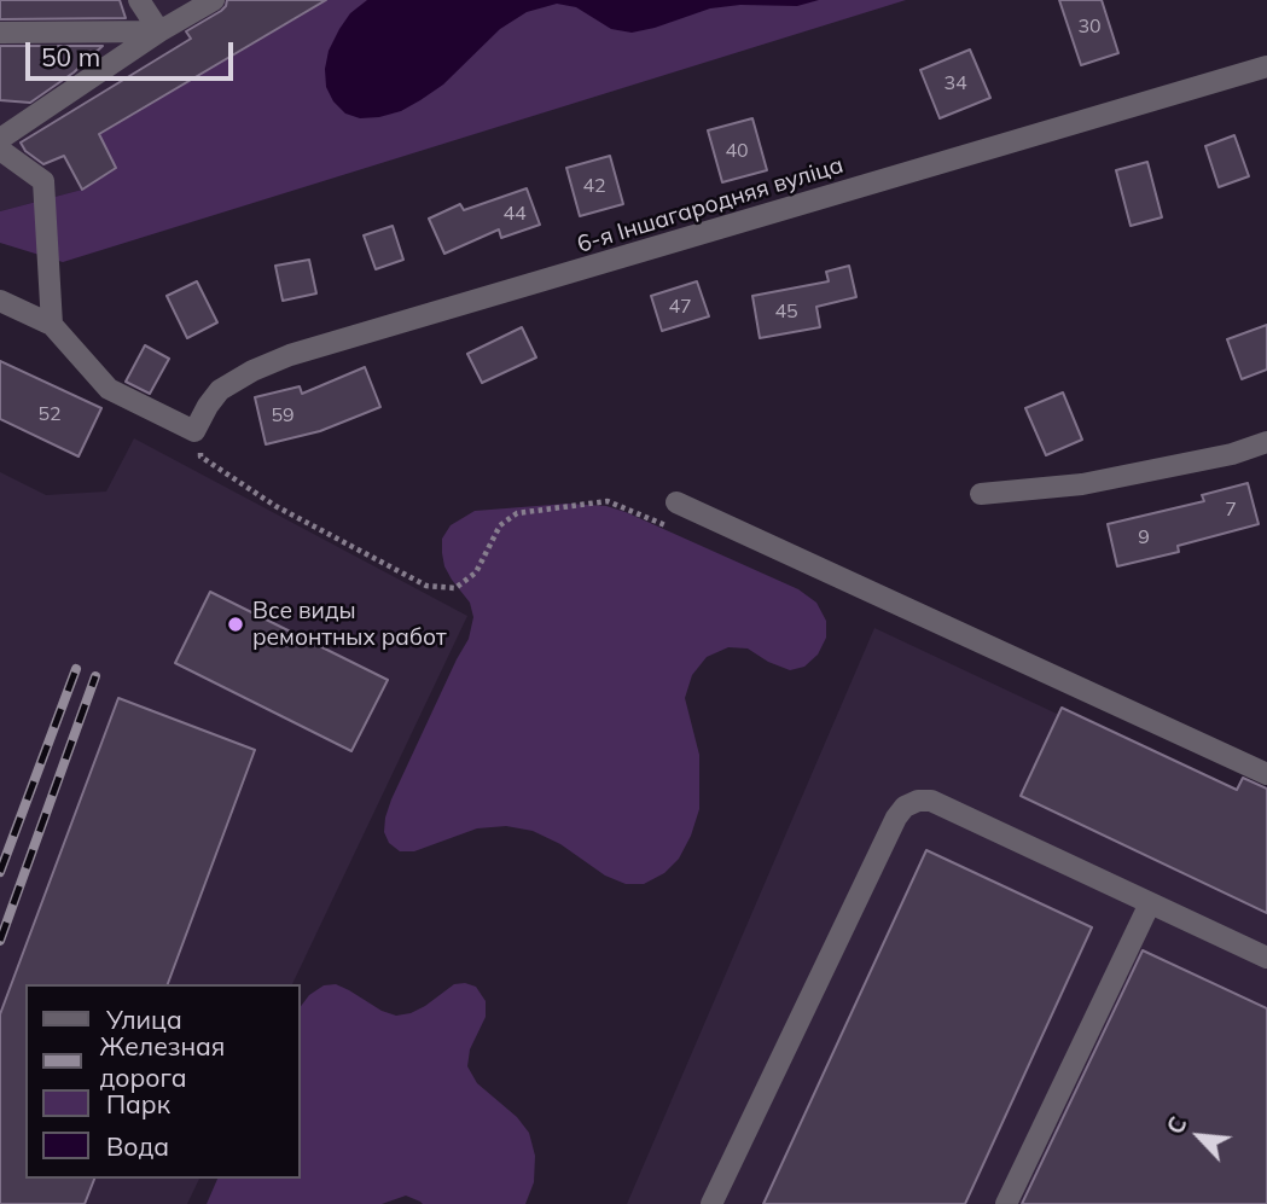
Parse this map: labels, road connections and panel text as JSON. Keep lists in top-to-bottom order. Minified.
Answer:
{"streets":{"street":["6-я Іншагародняя вуліца"]},"places":["Все виды ремонтных работ"],"house_numbers":["30","34","40","42","44","47","45","52","59","7","9"],"legend":["Улица","Железная дорога","Парк","Вода"],"scale_bar":"50 m","north":"top left"}
